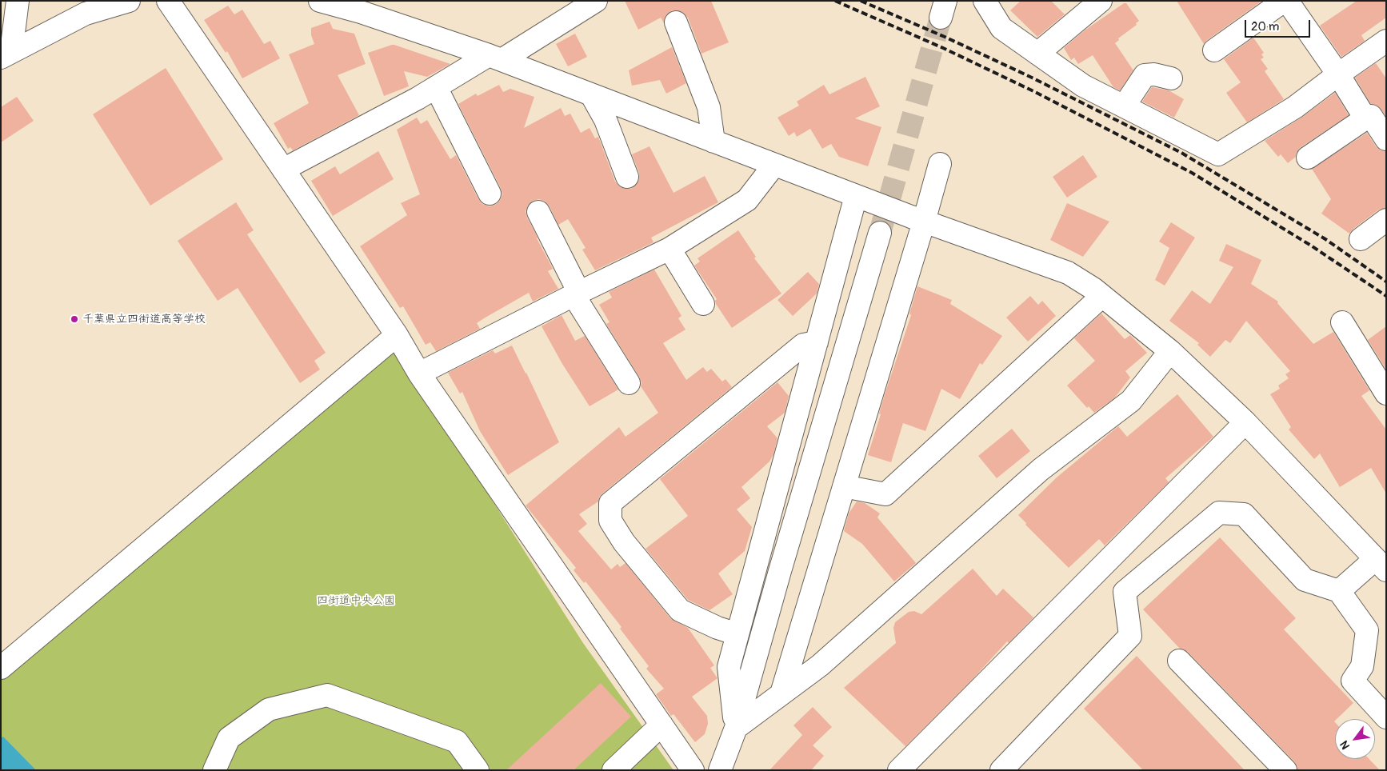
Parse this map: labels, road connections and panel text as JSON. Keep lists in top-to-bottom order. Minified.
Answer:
{"parks":["四街道中央公園"],"places":["千葉県立四街道高等学校"],"scale_bar":"20 m","north":"bottom left"}
